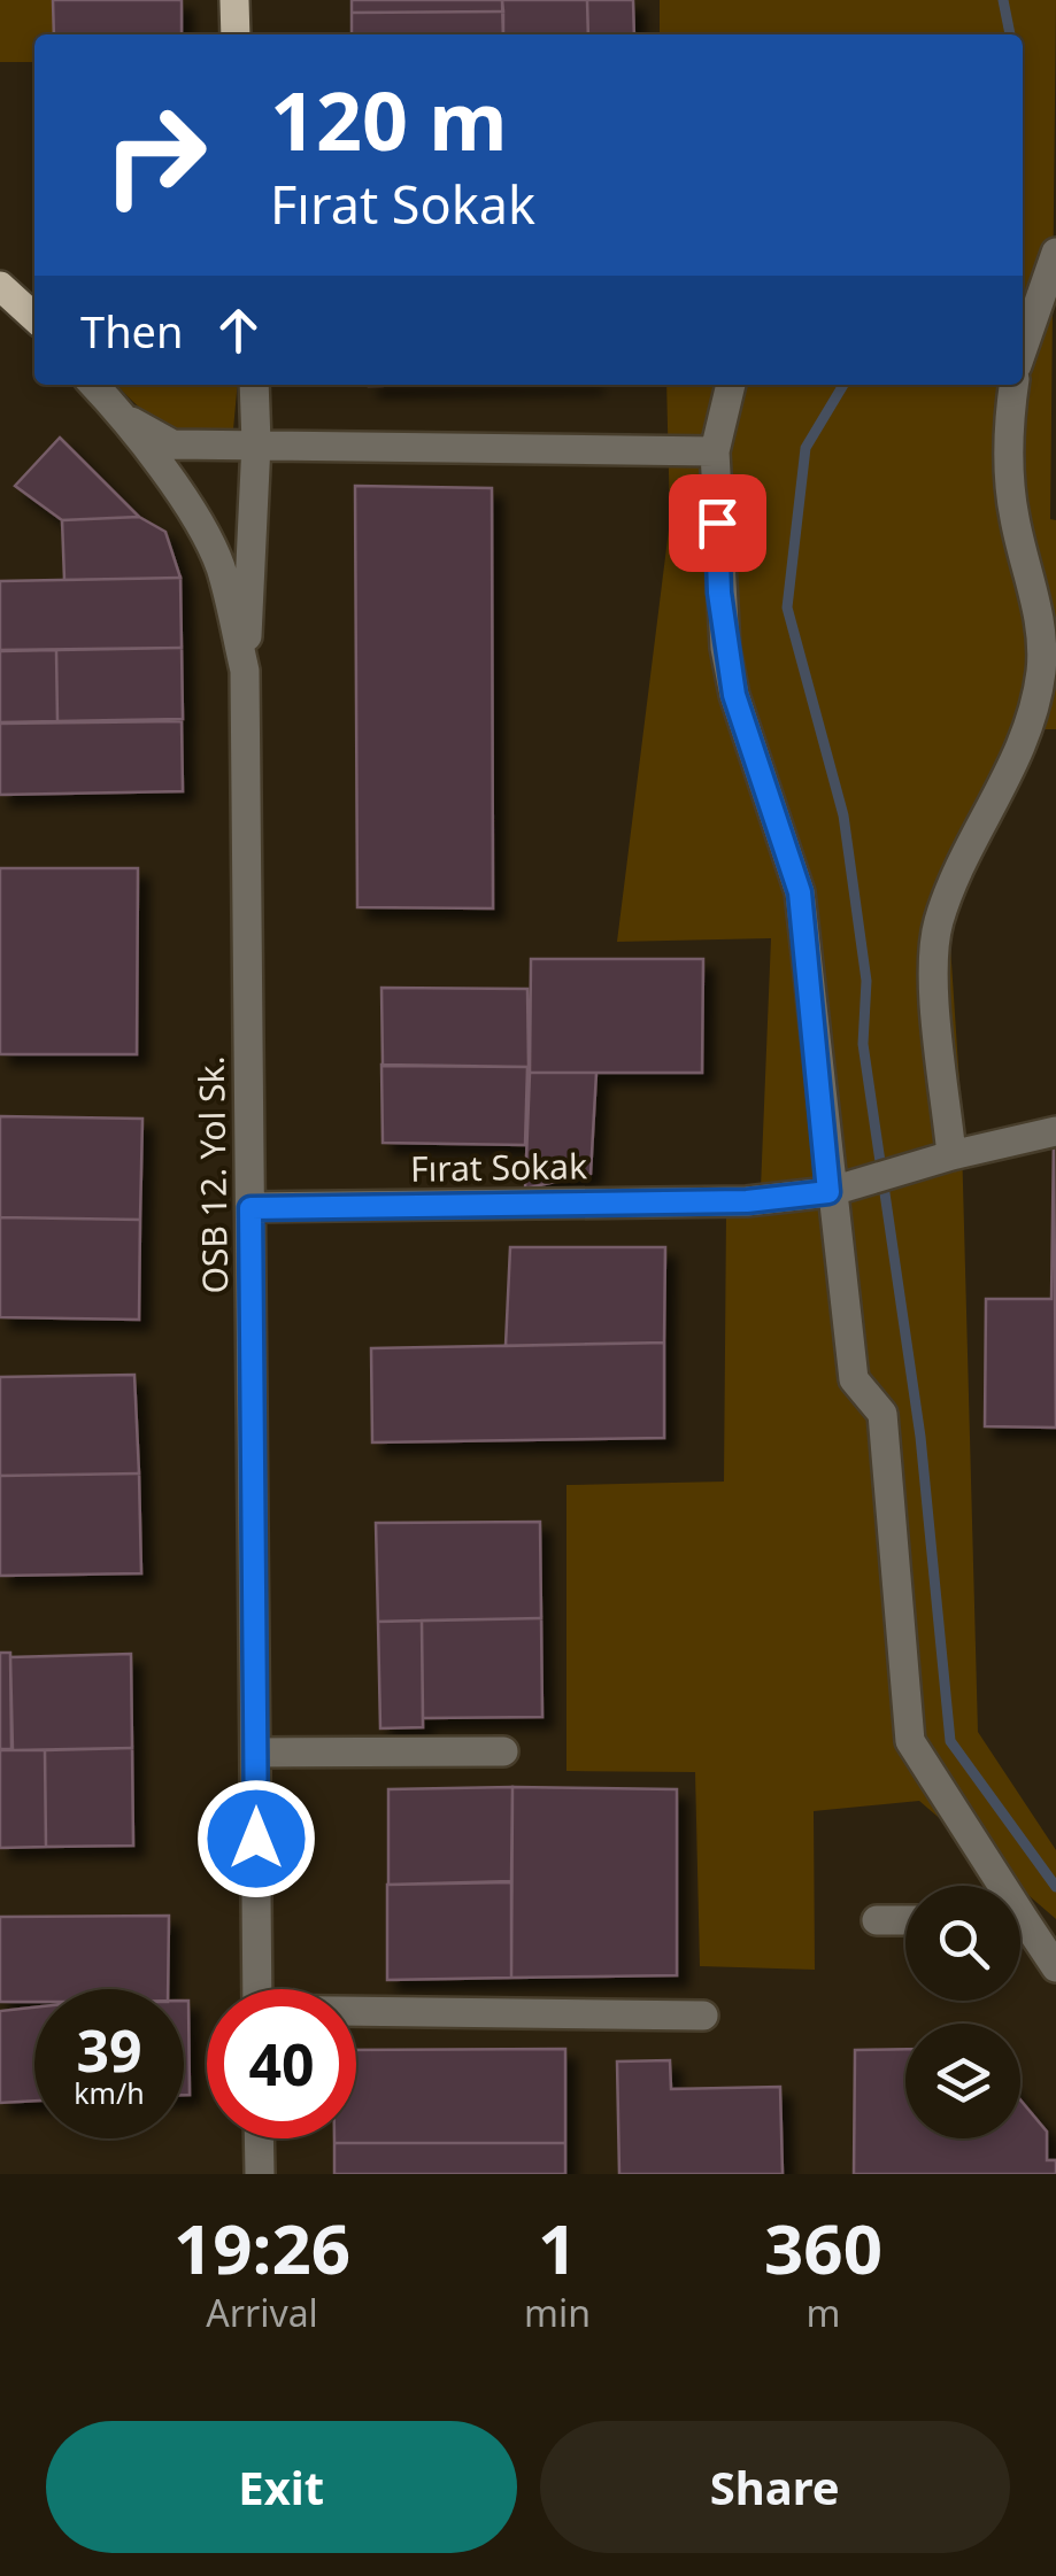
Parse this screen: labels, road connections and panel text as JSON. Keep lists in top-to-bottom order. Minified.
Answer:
{"streets":{"street":["Fırat Sokak","OSB 12. Yol Sk."]},"crossings":[["Fırat Sokak","OSB 12. Yol Sk."]],"page":{"turn":["120 m","Fırat Sokak"],"then":"Then","speed":"39 km/h","limit":"40","eta":["19:26","Arrival","1","min","360","m"],"buttons":["Exit","Share"]}}
